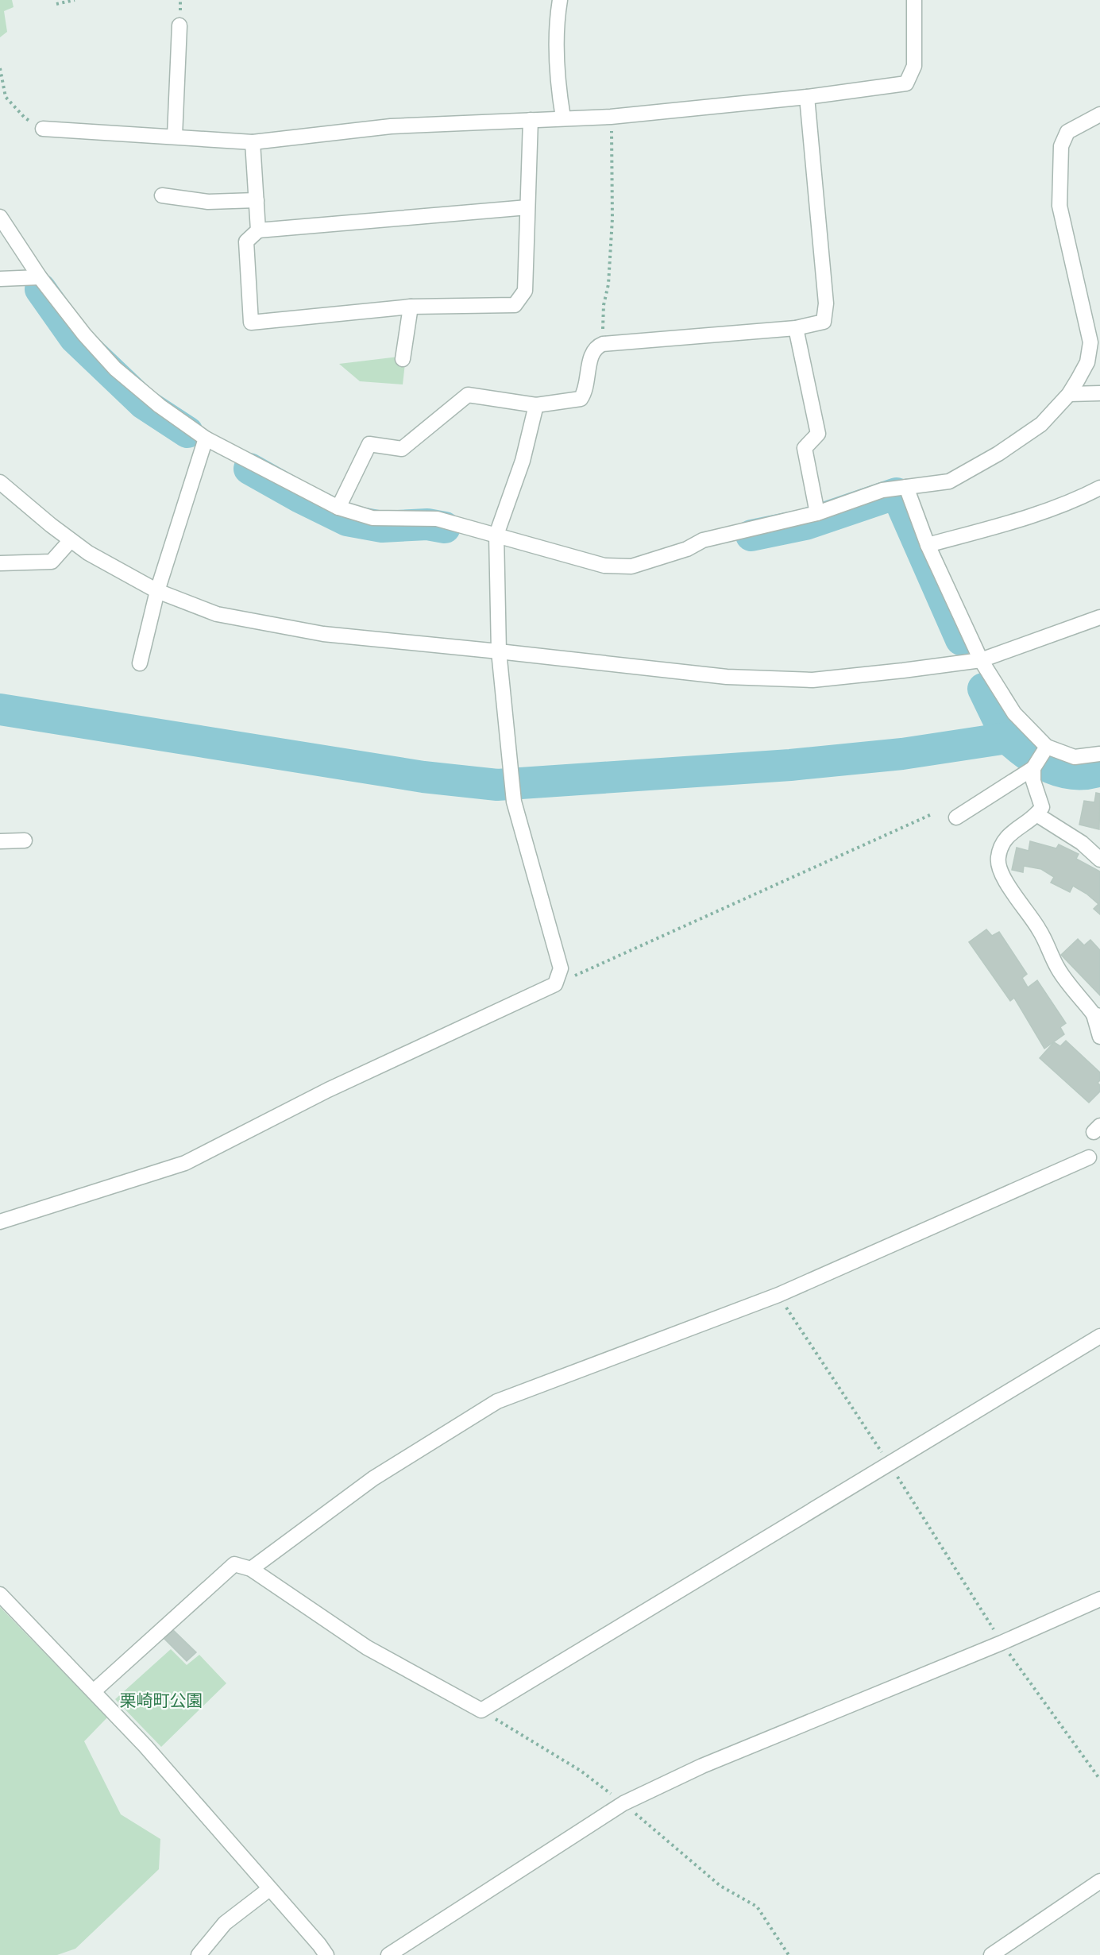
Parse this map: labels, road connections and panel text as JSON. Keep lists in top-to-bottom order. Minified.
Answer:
{"parks":["栗崎町公園"]}
